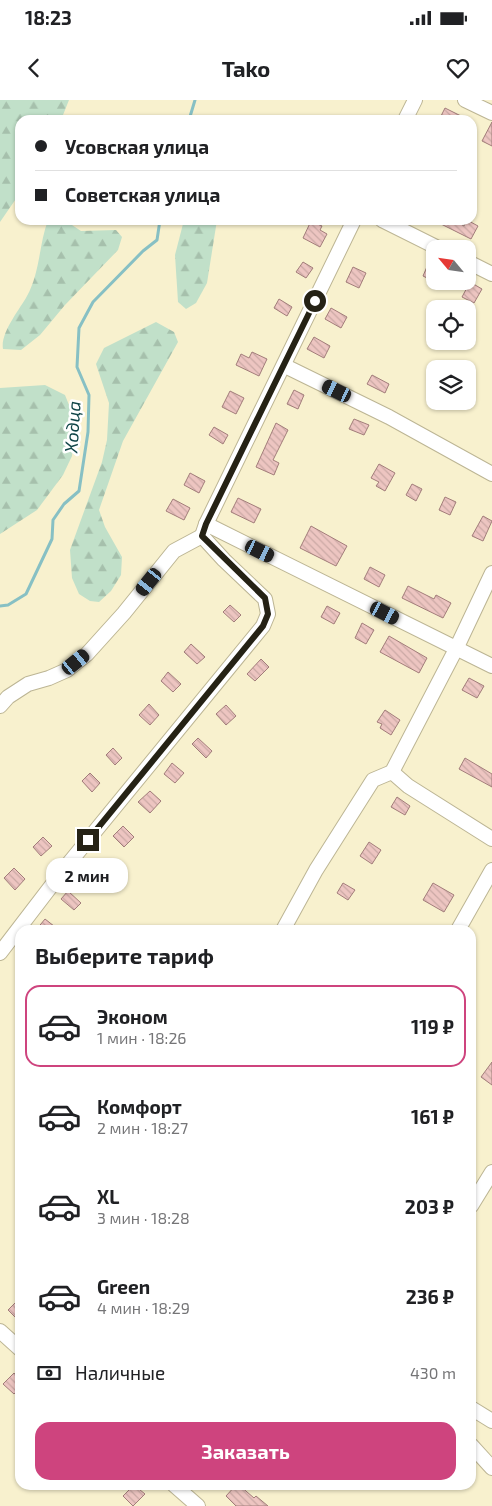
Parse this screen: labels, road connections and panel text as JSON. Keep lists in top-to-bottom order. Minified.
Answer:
{"water":["Ходца"],"north":"top left","page":{"status":"18:23","header":"Tako","banner":["Усовская улица","Советская улица"],"bubble":"2 мин","heading":"Выберите тариф","list":[{"name":"Эконом","note":"1 мин · 18:26","value":"119 ₽"},{"name":"Комфорт","note":"2 мин · 18:27","value":"161 ₽"},{"name":"XL","note":"3 мин · 18:28","value":"203 ₽"},{"name":"Green","note":"4 мин · 18:29","value":"236 ₽"}],"pay":["Наличные","430 m"],"buttons":"Заказать"}}
